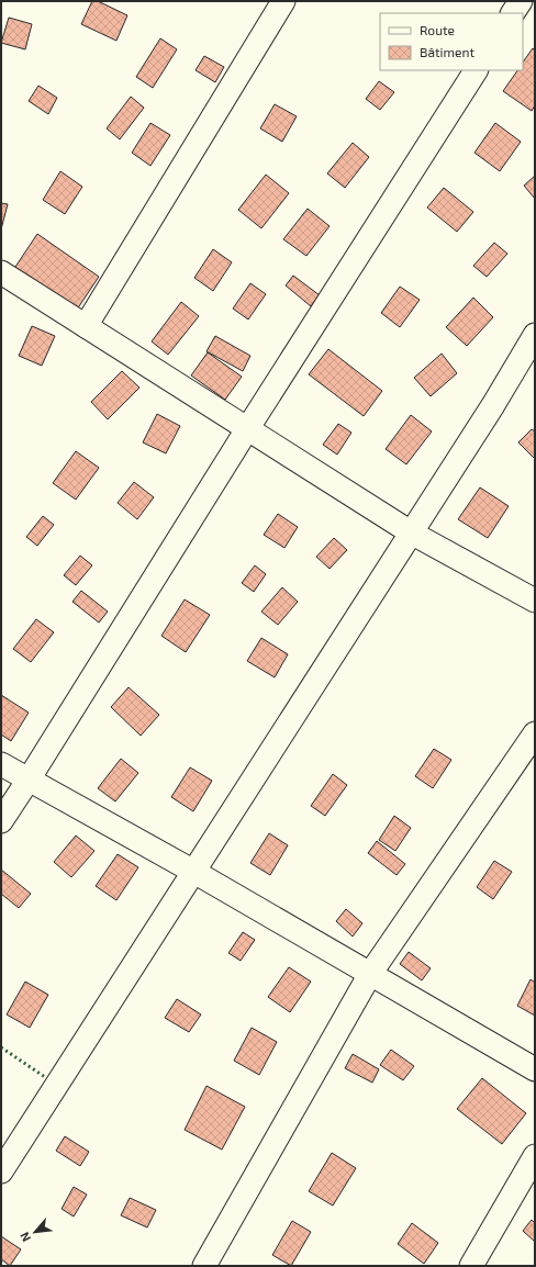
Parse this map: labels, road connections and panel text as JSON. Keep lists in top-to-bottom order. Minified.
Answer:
{"legend":["Route","Bâtiment"],"north":"bottom left"}
